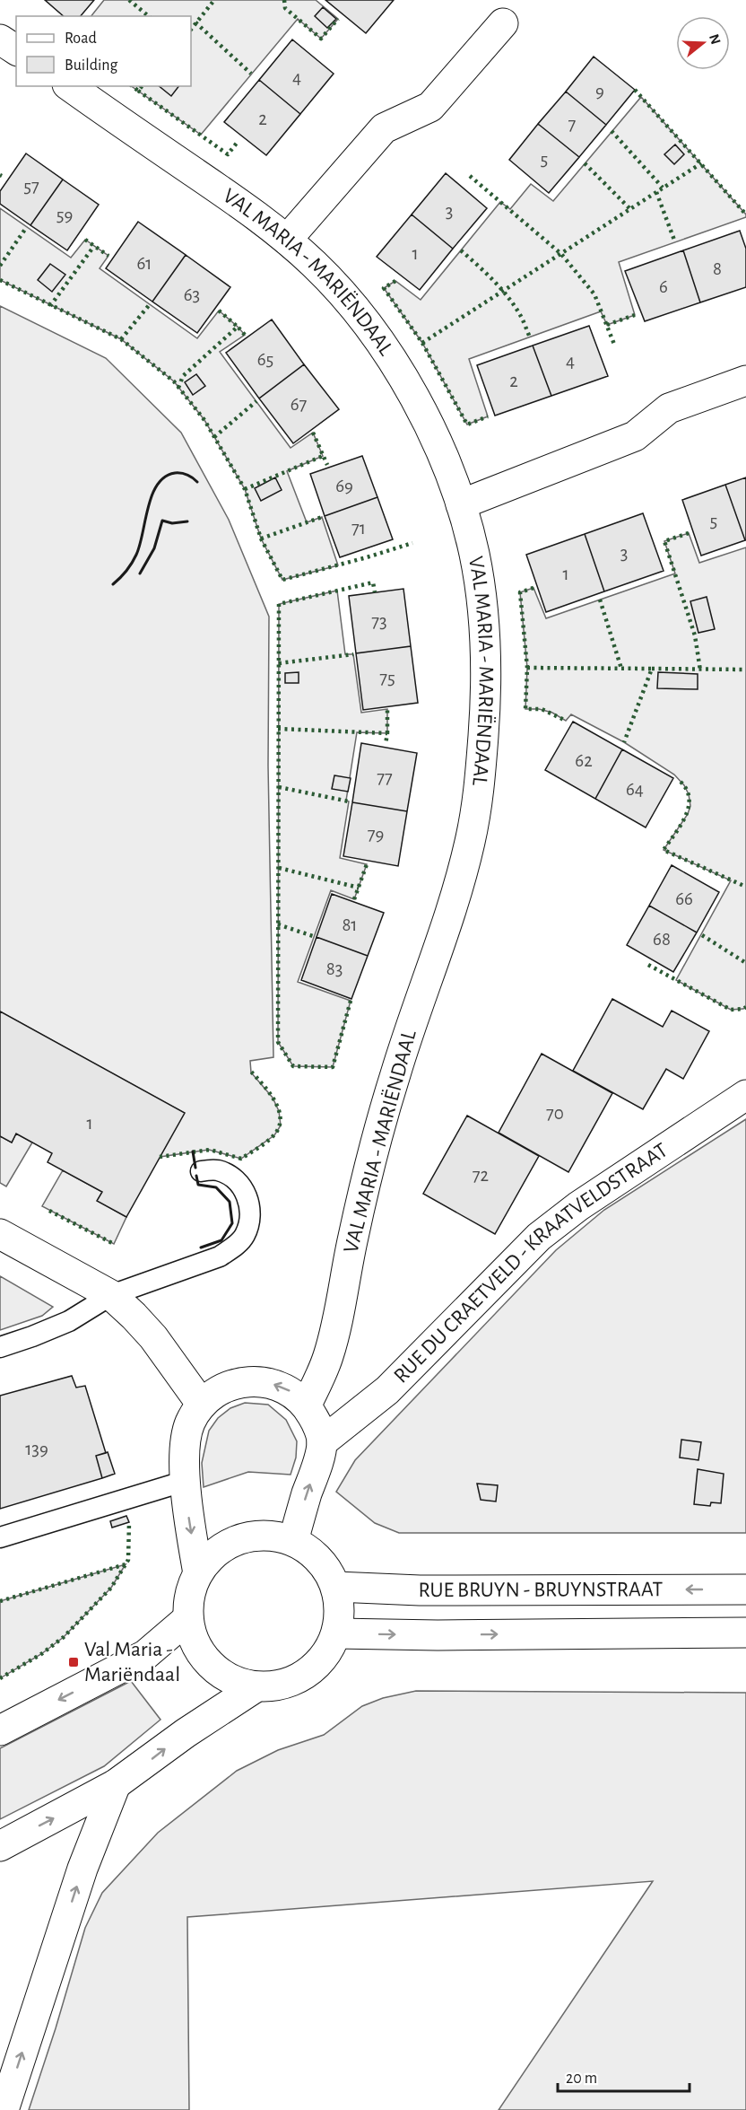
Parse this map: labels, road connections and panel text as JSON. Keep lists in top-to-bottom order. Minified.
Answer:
{"streets":{"street":["VAL MARIA - MARIËNDAAL","RUE DU CRAETVELD - KRAATVELDSTRAAT","RUE BRUYN - BRUYNSTRAAT"]},"places":{"transit":["Val Maria - Mariëndaal"]},"house_numbers":["4","9","2","7","5","57","3","59","1","61","8","6","63","65","4","2","67","69","5","71","3","1","73","75","62","77","64","79","66","81","68","83","70","1","72","139"],"legend":["Road","Building"],"scale_bar":"20 m","north":"right"}
